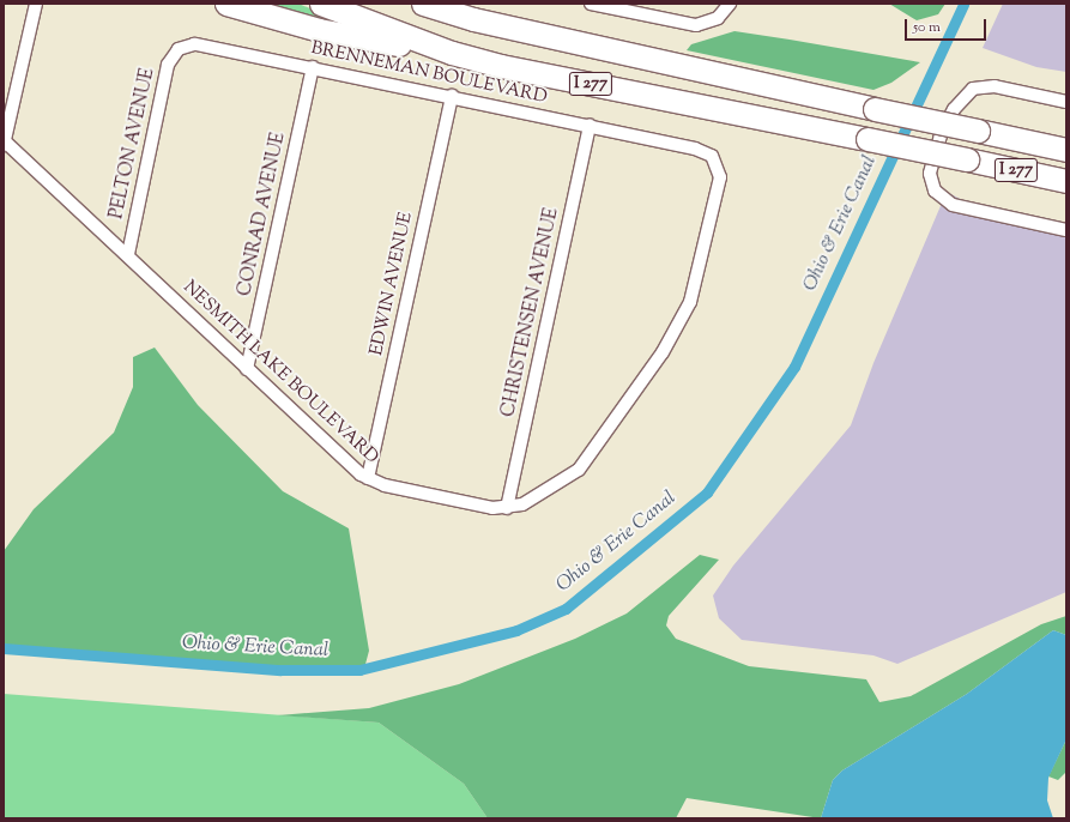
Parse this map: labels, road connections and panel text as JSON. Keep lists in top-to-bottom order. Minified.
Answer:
{"streets":{"highway":["I 277"],"street":["BRENNEMAN BOULEVARD","PELTON AVENUE","CONRAD AVENUE","EDWIN AVENUE","CHRISTENSEN AVENUE","NESMITH LAKE BOULEVARD"]},"crossings":[["BRENNEMAN BOULEVARD","PELTON AVENUE"],["BRENNEMAN BOULEVARD","CONRAD AVENUE"],["BRENNEMAN BOULEVARD","EDWIN AVENUE"],["BRENNEMAN BOULEVARD","CHRISTENSEN AVENUE"],["BRENNEMAN BOULEVARD","NESMITH LAKE BOULEVARD"],["PELTON AVENUE","NESMITH LAKE BOULEVARD"],["CONRAD AVENUE","NESMITH LAKE BOULEVARD"],["EDWIN AVENUE","NESMITH LAKE BOULEVARD"],["CHRISTENSEN AVENUE","NESMITH LAKE BOULEVARD"]],"water":["Ohio & Erie Canal"],"scale_bar":"50 m"}
